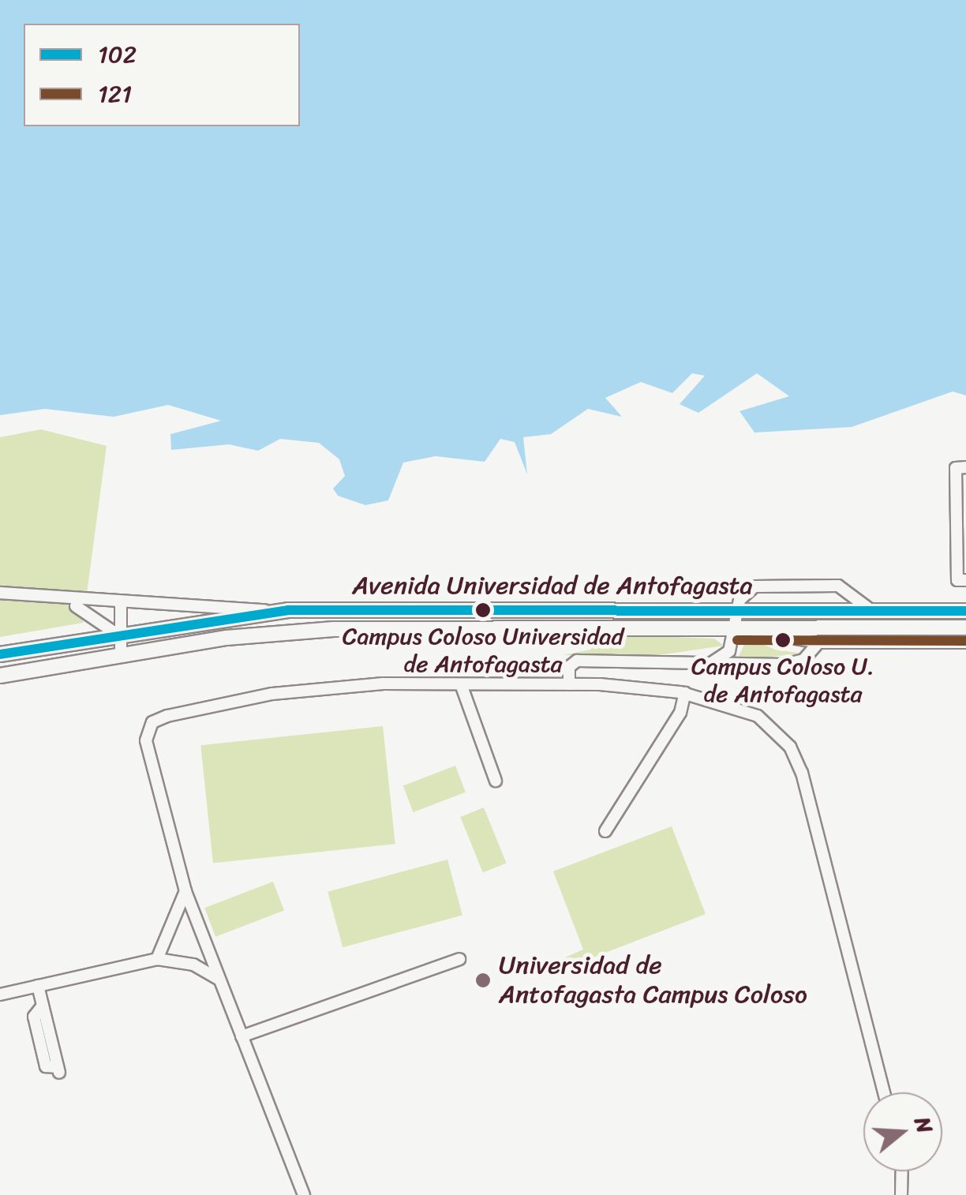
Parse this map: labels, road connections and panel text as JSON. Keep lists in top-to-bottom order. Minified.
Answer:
{"streets":{"main road":["Avenida Universidad de Antofagasta"]},"places":["Campus Coloso Universidad de Antofagasta","Campus Coloso U. de Antofagasta","Universidad de Antofagasta Campus Coloso"],"lines":["transit line 102","transit line 121"],"legend":["102","121"],"north":"right"}
